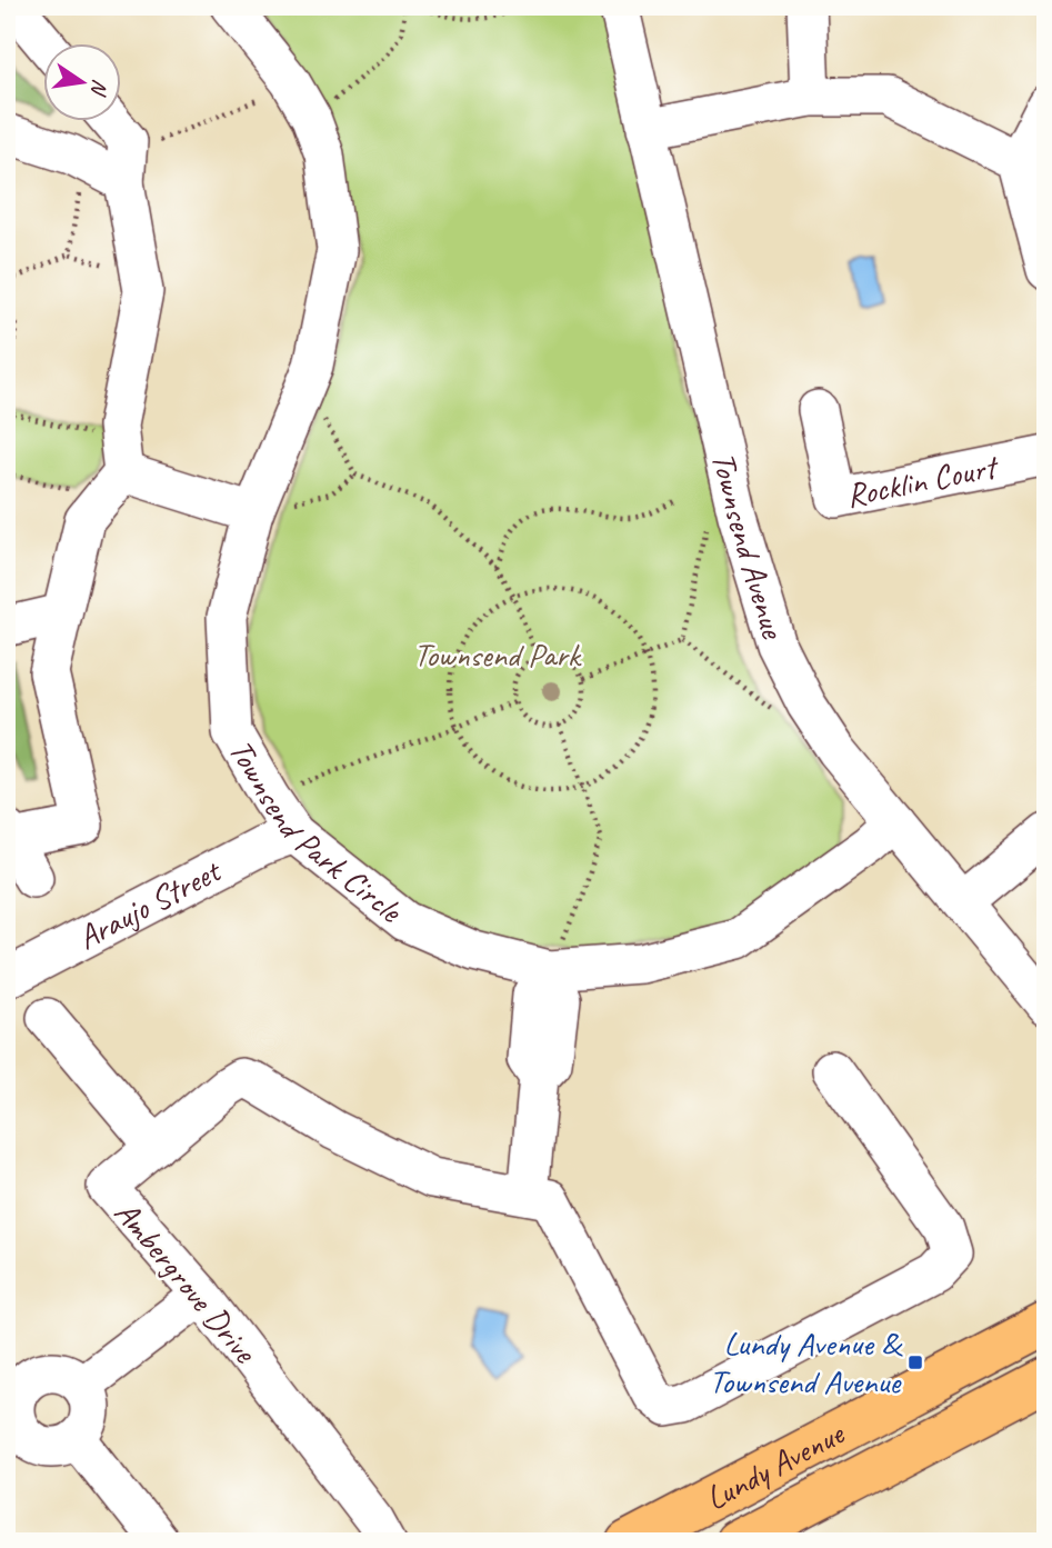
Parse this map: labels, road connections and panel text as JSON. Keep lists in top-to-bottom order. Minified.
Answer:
{"streets":{"main road":["Lundy Avenue"],"street":["Rocklin Court","Townsend Avenue","Townsend Park Circle","Araujo Street","Ambergrove Drive"]},"crossings":[["Townsend Avenue","Townsend Park Circle"],["Townsend Park Circle","Araujo Street"]],"parks":["Townsend Park"],"places":{"transit":["Lundy Avenue & Townsend Avenue"]},"north":"right"}
